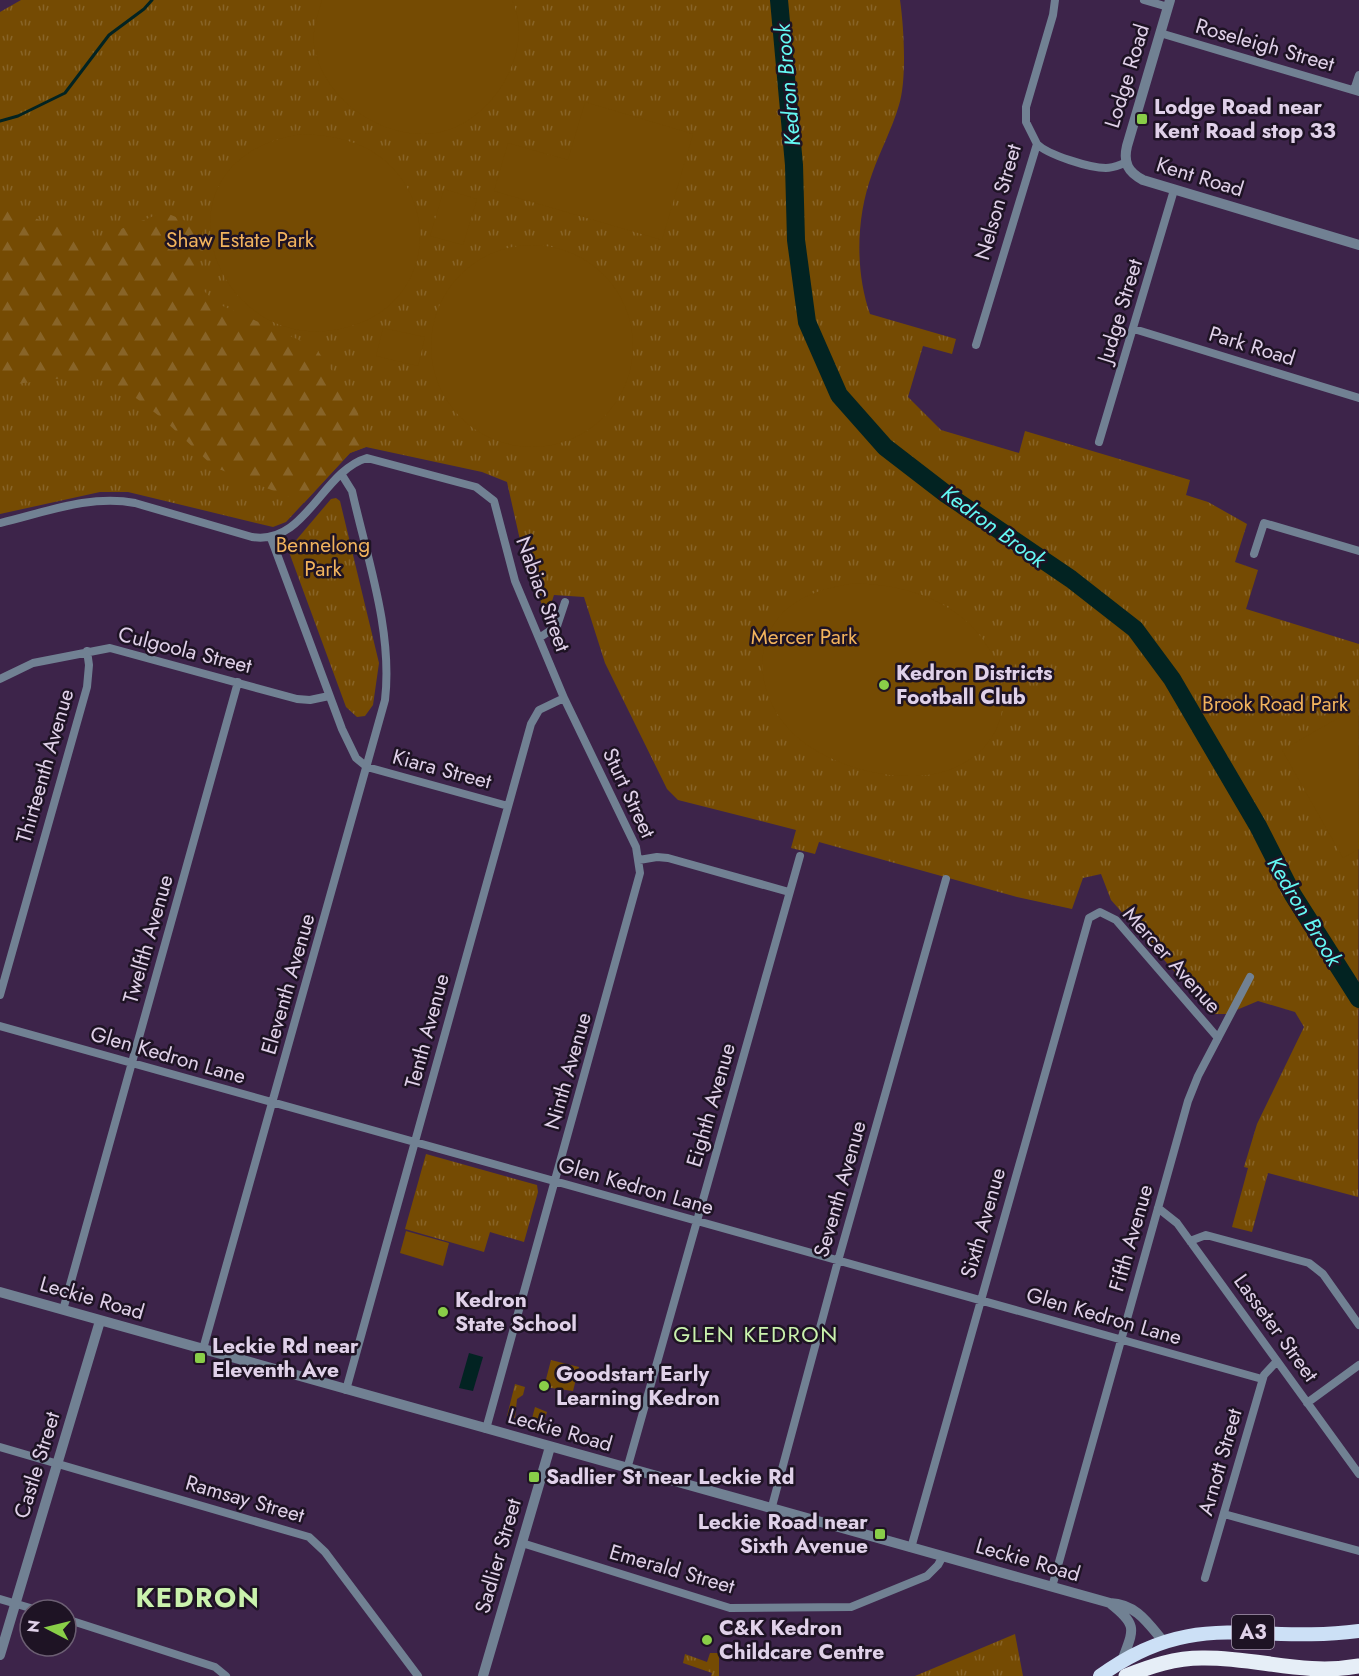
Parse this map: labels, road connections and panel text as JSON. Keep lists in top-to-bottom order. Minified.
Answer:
{"streets":{"highway":["A3"],"street":["Roseleigh Street","Lodge Road","Kent Road","Nelson Street","Judge Street","Park Road","Nabiac Street","Culgoola Street","Thirteenth Avenue","Kiara Street","Sturt Street","Twelfth Avenue","Mercer Avenue","Eleventh Avenue","Tenth Avenue","Glen Kedron Lane","Ninth Avenue","Eighth Avenue","Seventh Avenue","Sixth Avenue","Fifth Avenue","Leckie Road","Lasseter Street","Arnott Street","Castle Street","Ramsay Street","Sadlier Street","Emerald Street"]},"crossings":[["Roseleigh Street","Lodge Road"],["Lodge Road","Kent Road"],["Kent Road","Nelson Street"],["Kent Road","Judge Street"],["Judge Street","Park Road"],["Nabiac Street","Sturt Street"],["Nabiac Street","Eleventh Avenue"],["Nabiac Street","Tenth Avenue"],["Culgoola Street","Thirteenth Avenue"],["Culgoola Street","Twelfth Avenue"],["Kiara Street","Eleventh Avenue"],["Kiara Street","Tenth Avenue"],["Sturt Street","Tenth Avenue"],["Sturt Street","Ninth Avenue"],["Sturt Street","Eighth Avenue"],["Twelfth Avenue","Glen Kedron Lane"],["Twelfth Avenue","Leckie Road"],["Mercer Avenue","Sixth Avenue"],["Mercer Avenue","Fifth Avenue"],["Eleventh Avenue","Glen Kedron Lane"],["Eleventh Avenue","Leckie Road"],["Tenth Avenue","Glen Kedron Lane"],["Tenth Avenue","Leckie Road"],["Glen Kedron Lane","Ninth Avenue"],["Glen Kedron Lane","Eighth Avenue"],["Glen Kedron Lane","Seventh Avenue"],["Glen Kedron Lane","Sixth Avenue"],["Glen Kedron Lane","Fifth Avenue"],["Glen Kedron Lane","Arnott Street"],["Ninth Avenue","Leckie Road"],["Eighth Avenue","Leckie Road"],["Seventh Avenue","Leckie Road"],["Sixth Avenue","Leckie Road"],["Fifth Avenue","Leckie Road"],["Fifth Avenue","Lasseter Street"],["Leckie Road","Castle Street"],["Leckie Road","Sadlier Street"],["Leckie Road","Emerald Street"],["Leckie Road","A3"],["Lasseter Street","Arnott Street"],["Castle Street","Ramsay Street"],["Sadlier Street","Emerald Street"]],"districts":["GLEN KEDRON","KEDRON"],"water":["Kedron Brook"],"parks":["Shaw Estate Park","Bennelong Park","Mercer Park","Brook Road Park"],"places":{"transit":["Lodge Road near Kent Road stop 33","Leckie Rd near Eleventh Ave","Sadlier St near Leckie Rd","Leckie Road near Sixth Avenue"],"other":["Kedron Districts Football Club","Kedron State School","Goodstart Early Learning Kedron","C&K Kedron Childcare Centre"]},"north":"left"}
